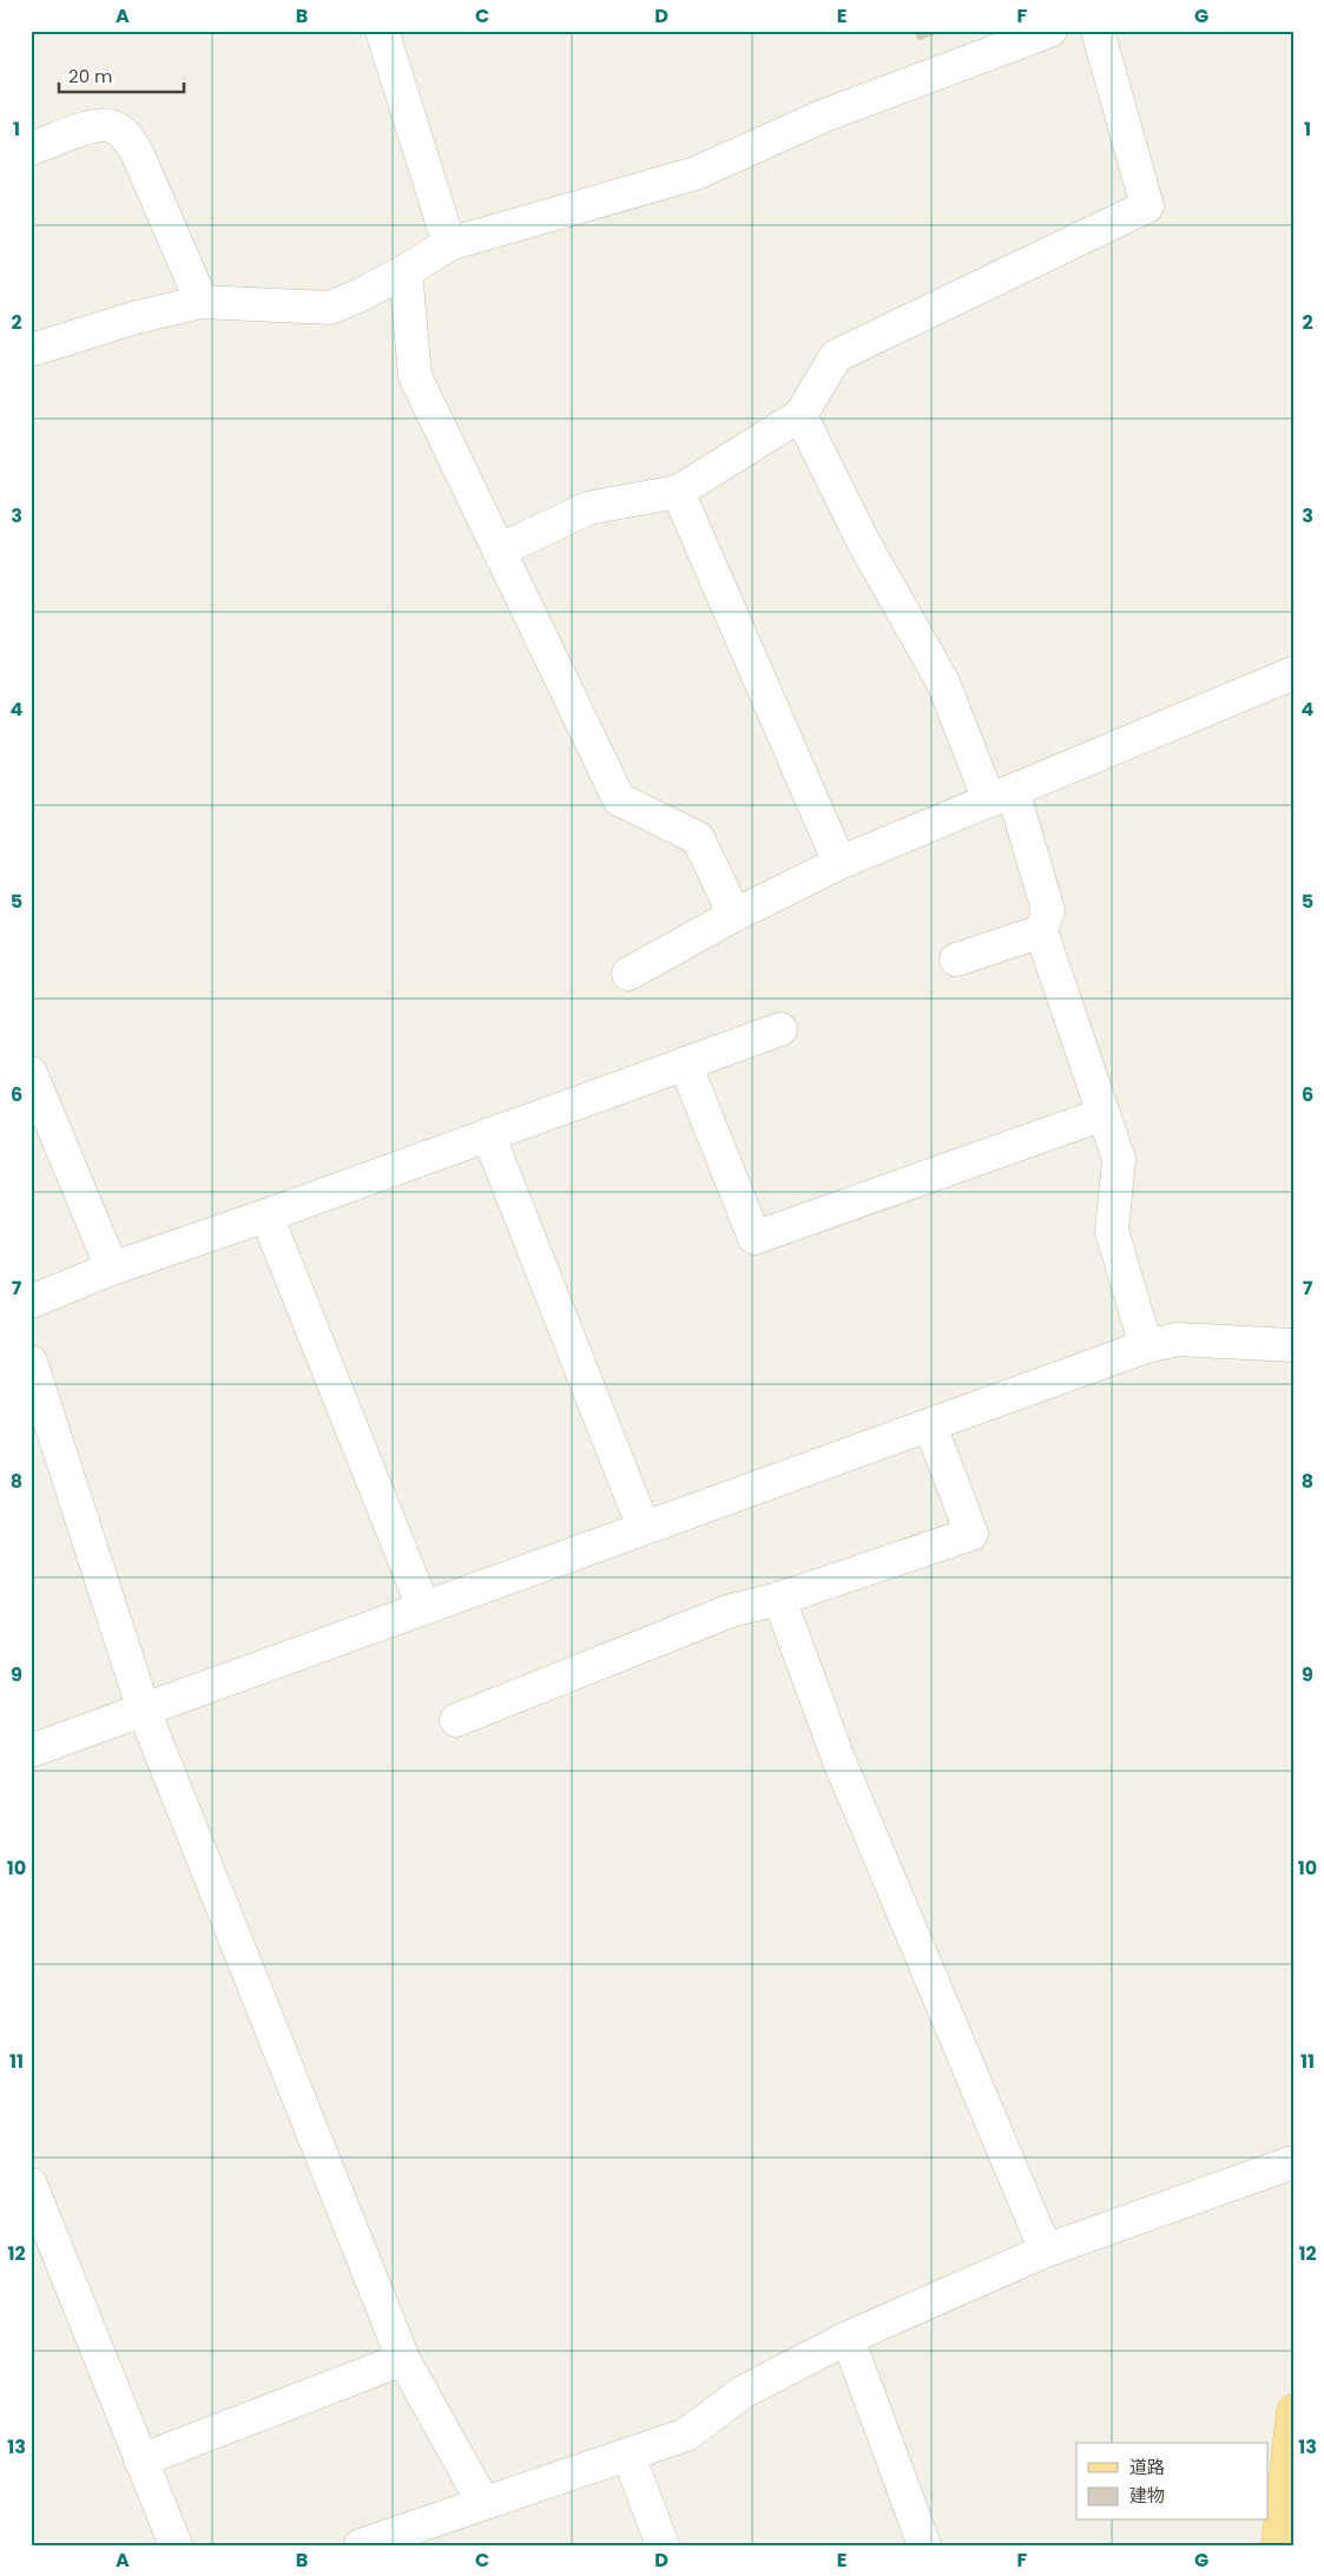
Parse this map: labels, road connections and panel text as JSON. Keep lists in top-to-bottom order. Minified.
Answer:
{"legend":["道路","建物"],"scale_bar":"20 m","grid":{"columns":["A","B","C","D","E","F","G"],"rows":["1","2","3","4","5","6","7","8","9","10","11","12","13"]}}
